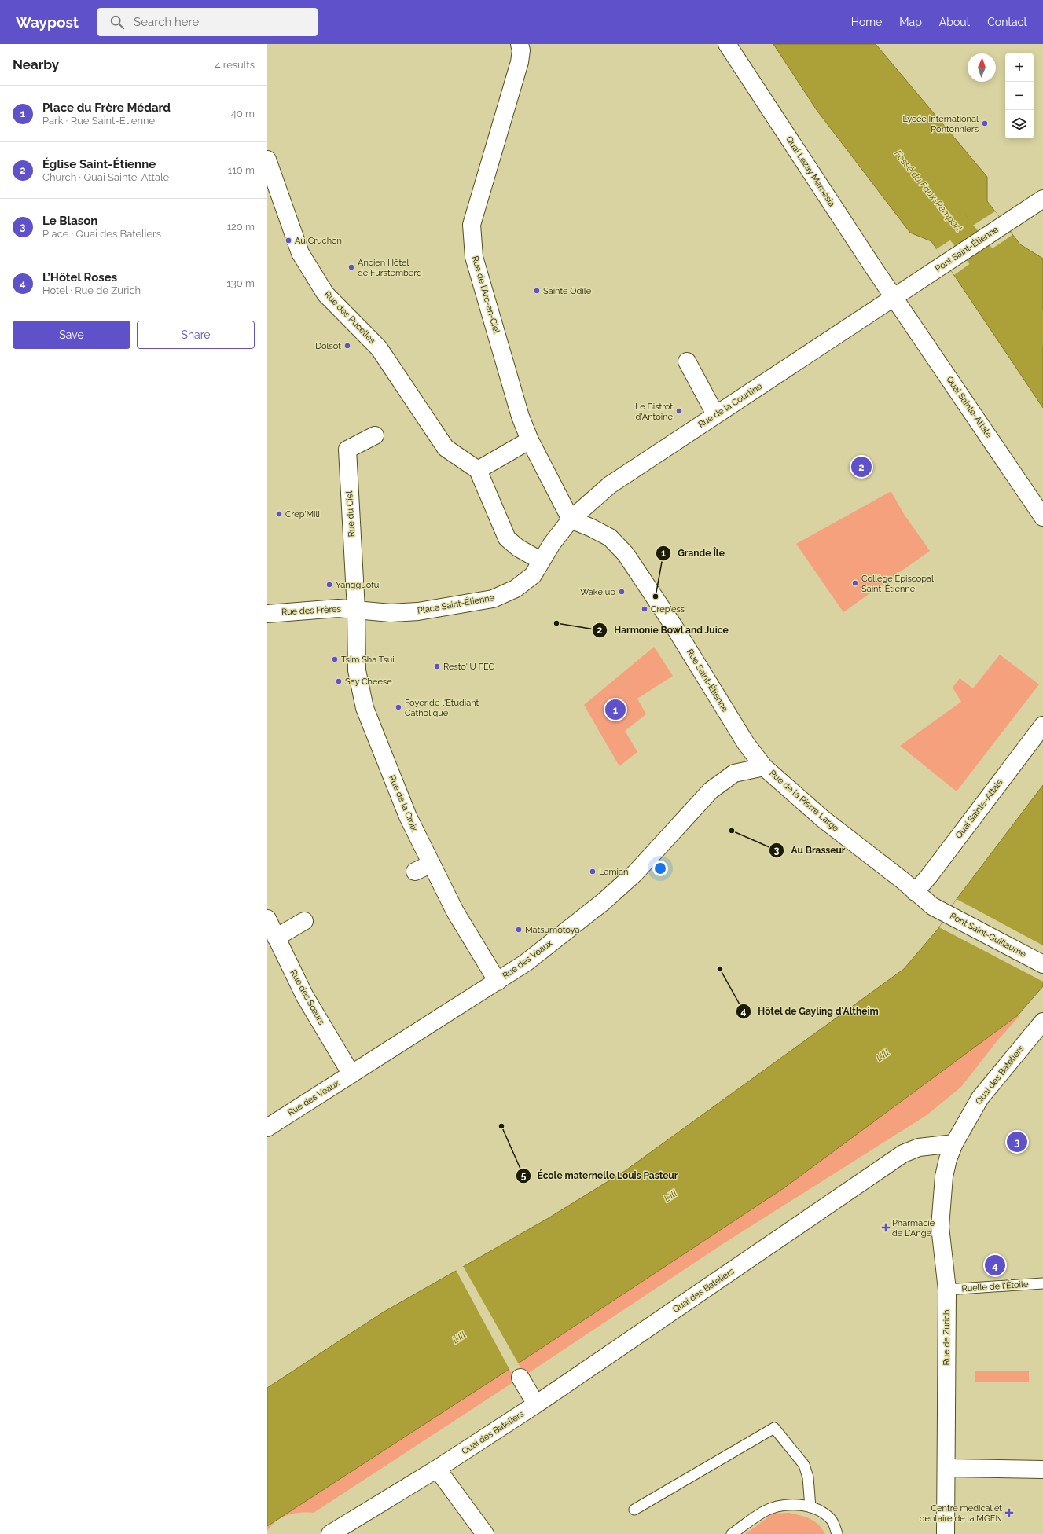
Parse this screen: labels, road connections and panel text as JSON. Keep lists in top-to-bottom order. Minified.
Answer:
{"streets":{"street":["Quai Lezay Marnésia","Pont Saint-Étienne","Rue de l'Arc-en-Ciel","Rue des Pucelles","Rue de la Courtine","Quai Sainte-Attale","Rue du Ciel","Place Saint-Étienne","Rue des Frères","Rue Saint-Étienne","Rue de la Pierre Large","Rue de la Croix","Pont Saint-Guillaume","Rue des Veaux","Rue des Sœurs","Quai des Bateliers","Rue de Zurich"],"lane":["Ruelle de l'Étoile"]},"crossings":[["Quai Lezay Marnésia","Pont Saint-Étienne"],["Quai Lezay Marnésia","Rue de la Courtine"],["Quai Lezay Marnésia","Quai Sainte-Attale"],["Pont Saint-Étienne","Rue de la Courtine"],["Pont Saint-Étienne","Quai Sainte-Attale"],["Rue de l'Arc-en-Ciel","Rue de la Courtine"],["Rue de l'Arc-en-Ciel","Place Saint-Étienne"],["Rue de l'Arc-en-Ciel","Rue Saint-Étienne"],["Rue de la Courtine","Quai Sainte-Attale"],["Rue de la Courtine","Place Saint-Étienne"],["Rue de la Courtine","Rue Saint-Étienne"],["Quai Sainte-Attale","Rue de la Pierre Large"],["Rue du Ciel","Place Saint-Étienne"],["Rue du Ciel","Rue des Frères"],["Rue du Ciel","Rue de la Croix"],["Place Saint-Étienne","Rue des Frères"],["Place Saint-Étienne","Rue Saint-Étienne"],["Place Saint-Étienne","Rue de la Croix"],["Rue des Frères","Rue de la Croix"],["Rue Saint-Étienne","Rue de la Pierre Large"],["Rue Saint-Étienne","Rue des Veaux"],["Rue de la Pierre Large","Pont Saint-Guillaume"],["Rue de la Pierre Large","Rue des Veaux"],["Rue de la Croix","Rue des Veaux"],["Rue des Veaux","Rue des Sœurs"],["Quai des Bateliers","Rue de Zurich"],["Ruelle de l'Étoile","Rue de Zurich"]],"water":["Fossé du Faux-Rempart","L'Ill"],"places":{"other":["Lycée International Pontonniers","Au Cruchon","Ancien Hôtel de Furstemberg","Sainte Odile","Dolsot","Le Bistrot d'Antoine","Crep'Mili","Collège Épiscopal Saint-Étienne","Yangguofu","Wake up","Grande Île","Crep'ess","Harmonie Bowl and Juice","Tsim Sha Tsui","Resto' U FEC","Say Cheese","Foyer de l'Etudiant Catholique","Au Brasseur","Lamian","Matsumotoya","Hôtel de Gayling d'Altheim","École maternelle Louis Pasteur"],"health":["Pharmacie de L'Ange","Centre médical et dentaire de la MGEN"]},"north":"top","page":{"header":"Waypost","search":"Search here","nav":["Home","Map","About","Contact"],"heading":["Nearby","4 results"],"map_buttons":["+","−"],"list":[{"mark":"1","name":"Place du Frère Médard","note":"Park · Rue Saint-Étienne","value":"40 m"},{"mark":"2","name":"Église Saint-Étienne","note":"Church · Quai Sainte-Attale","value":"110 m"},{"mark":"3","name":"Le Blason","note":"Place · Quai des Bateliers","value":"120 m"},{"mark":"4","name":"L’Hôtel Roses","note":"Hotel · Rue de Zurich","value":"130 m"}],"buttons":["Save","Share"],"pins":["2","1","3","4"]}}
